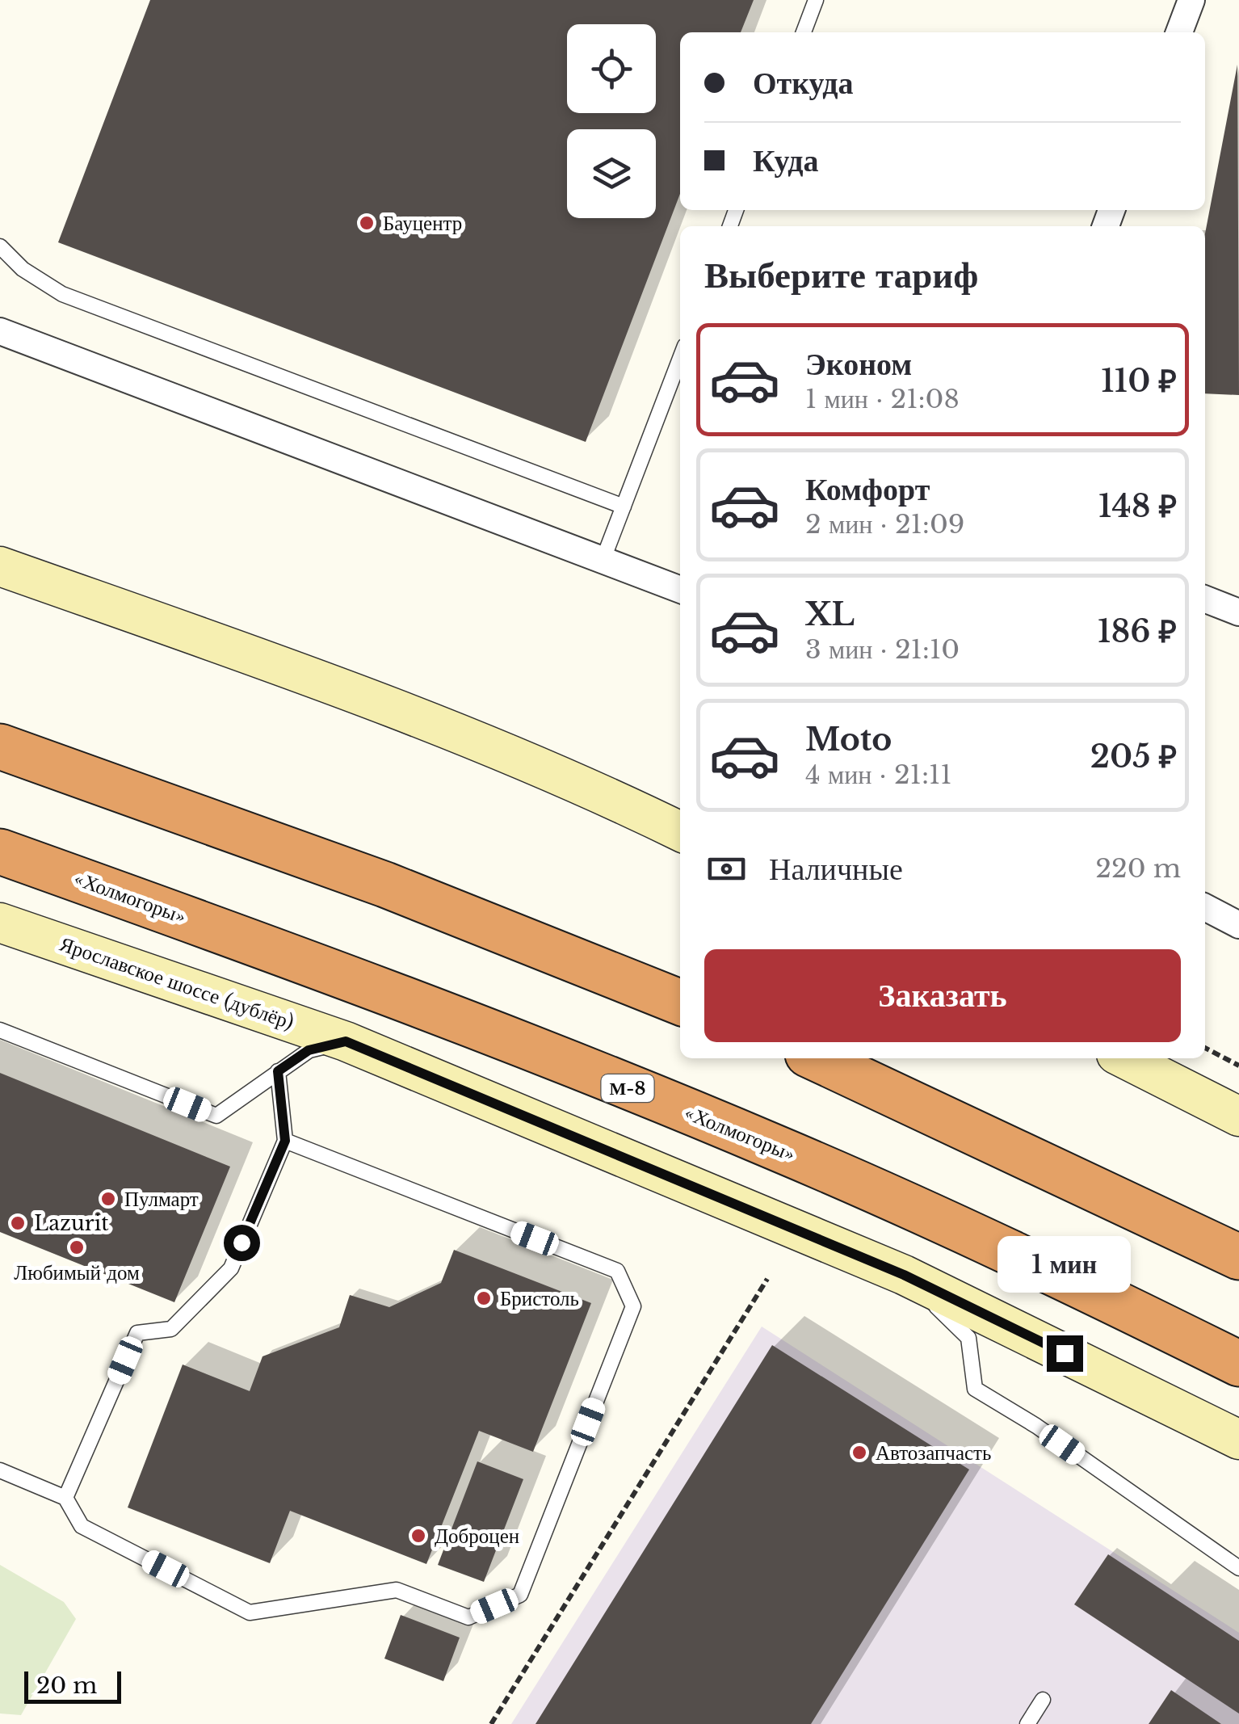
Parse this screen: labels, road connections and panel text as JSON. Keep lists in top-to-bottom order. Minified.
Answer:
{"streets":{"highway":["«Холмогоры»","М-8"],"street":["Ярославское шоссе (дублёр)"]},"places":["Бауцентр","Пулмарт","Lazurit","Любимый дом","Бристоль","Автозапчасть","Доброцен"],"scale_bar":"20 m","page":{"banner":["Откуда","Куда"],"heading":"Выберите тариф","list":[{"name":"Эконом","note":"1 мин · 21:08","value":"110 ₽"},{"name":"Комфорт","note":"2 мин · 21:09","value":"148 ₽"},{"name":"XL","note":"3 мин · 21:10","value":"186 ₽"},{"name":"Moto","note":"4 мин · 21:11","value":"205 ₽"}],"pay":["Наличные","220 m"],"buttons":"Заказать","bubble":"1 мин","scale":"20 m"}}
